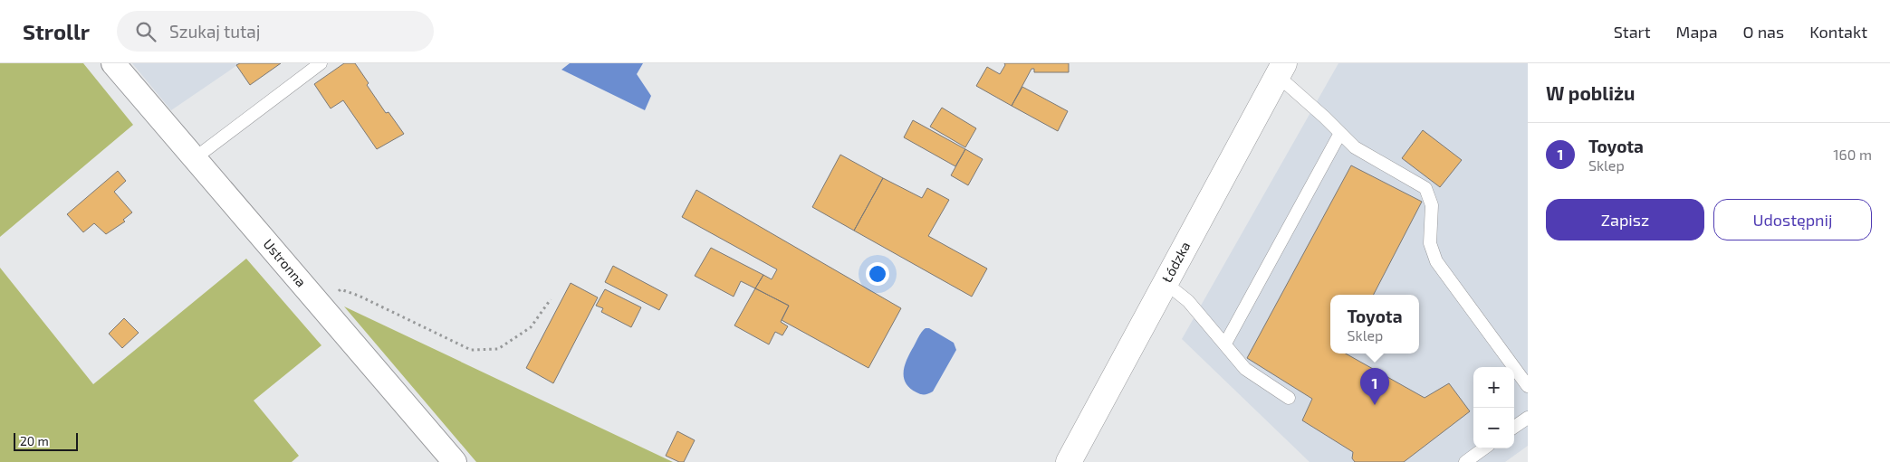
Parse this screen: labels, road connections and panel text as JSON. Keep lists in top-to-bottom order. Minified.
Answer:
{"streets":{"street":["Łódzka","Ustronna"]},"scale_bar":"20 m","page":{"header":"Strollr","search":"Szukaj tutaj","nav":["Start","Mapa","O nas","Kontakt"],"heading":"W pobliżu","list":[{"mark":"1","name":"Toyota","note":"Sklep","value":"160 m"}],"buttons":["Zapisz","Udostępnij"],"popup":["Toyota","Sklep"],"map_buttons":["+","−"],"pins":"1","scale":"20 m"}}
